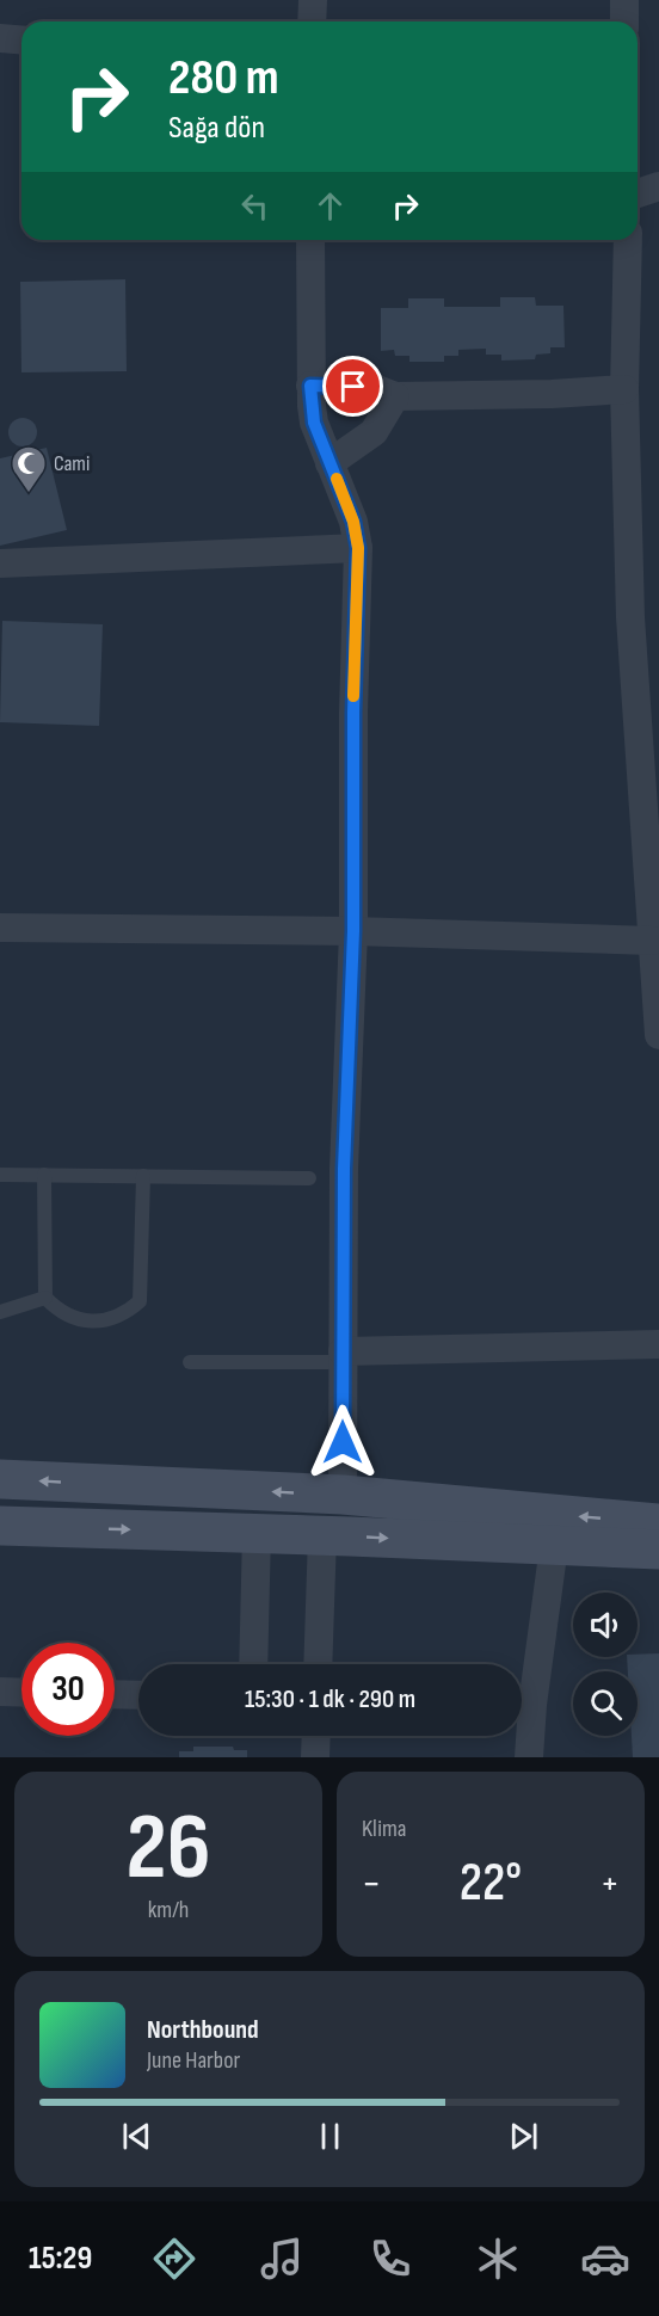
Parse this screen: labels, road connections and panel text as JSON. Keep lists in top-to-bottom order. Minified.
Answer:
{"places":{"mosque":["Cami"]},"page":{"turn":["280 m","Sağa dön"],"limit":"30","trip":"15:30 · 1 dk · 290 m","tile":[["26","km/h"],"Klima"],"heat":["−","22°","+"],"song":["Northbound","June Harbor"],"tabs":"15:29"}}
